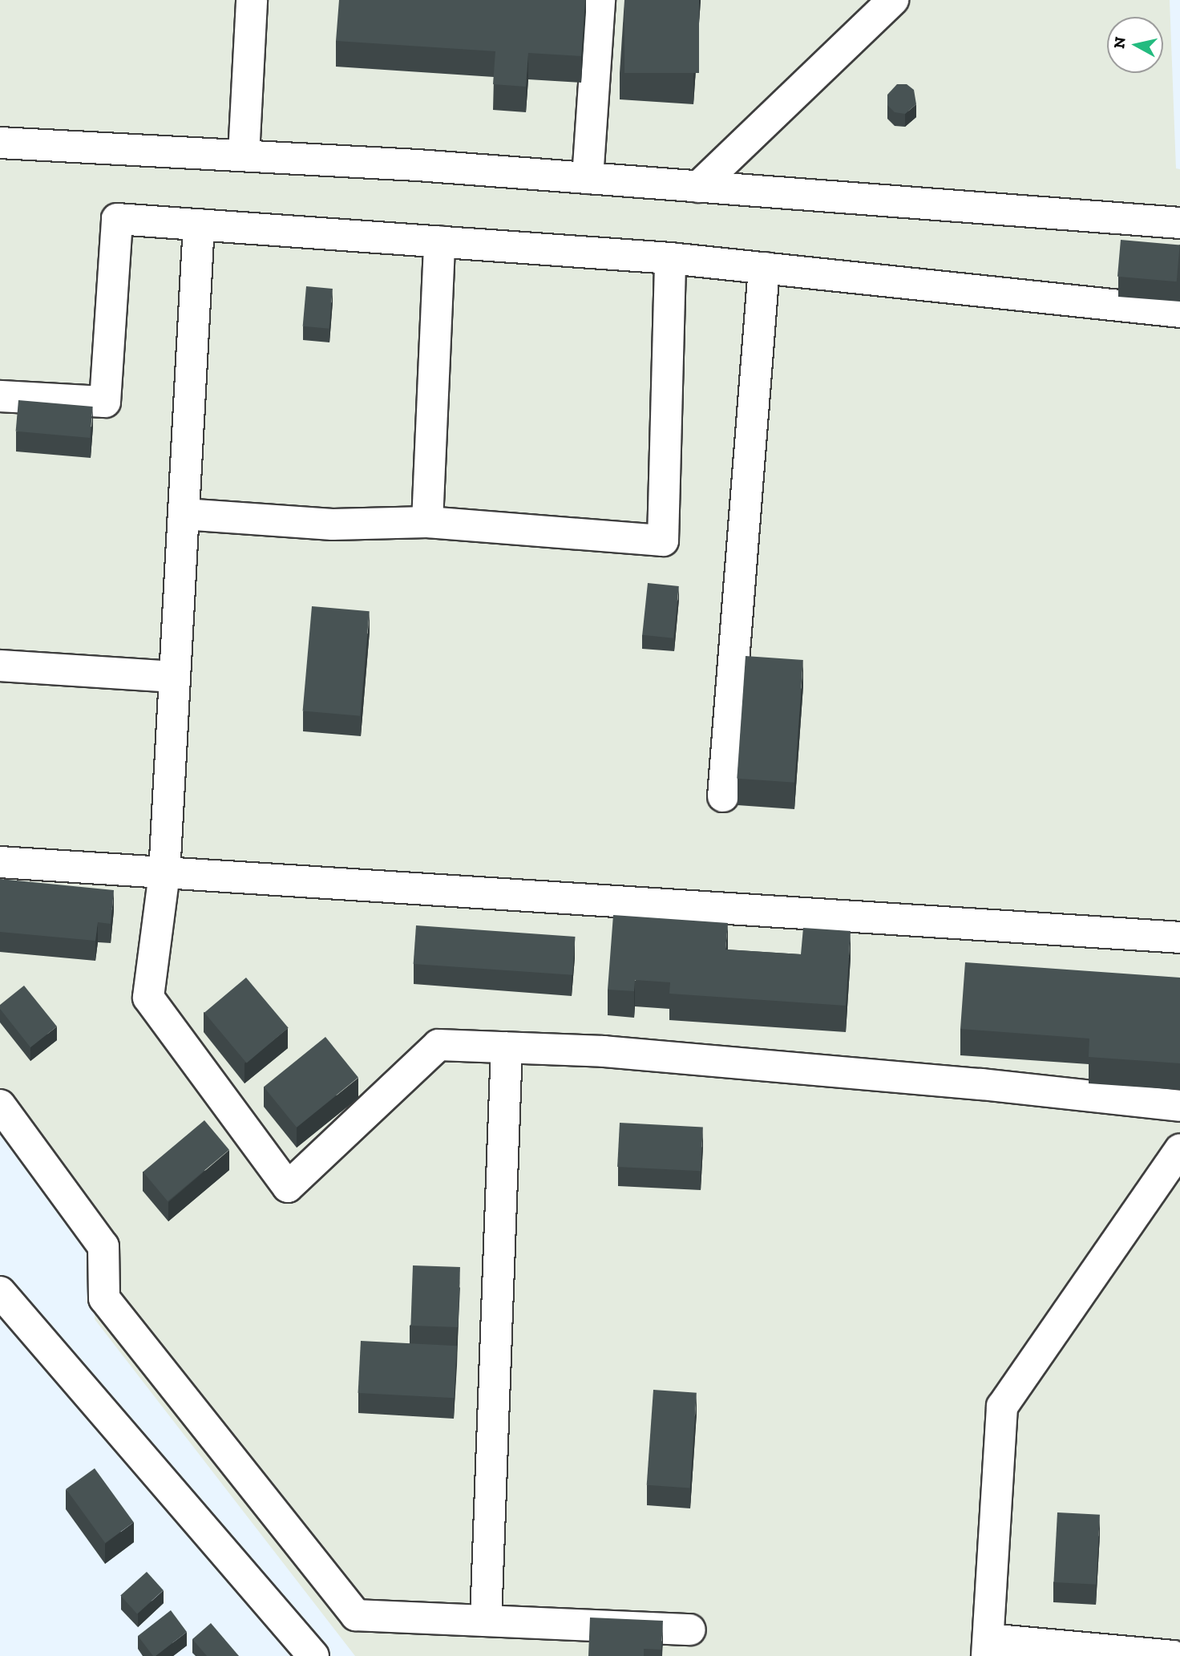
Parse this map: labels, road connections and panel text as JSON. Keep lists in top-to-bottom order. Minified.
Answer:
{"north":"left"}
